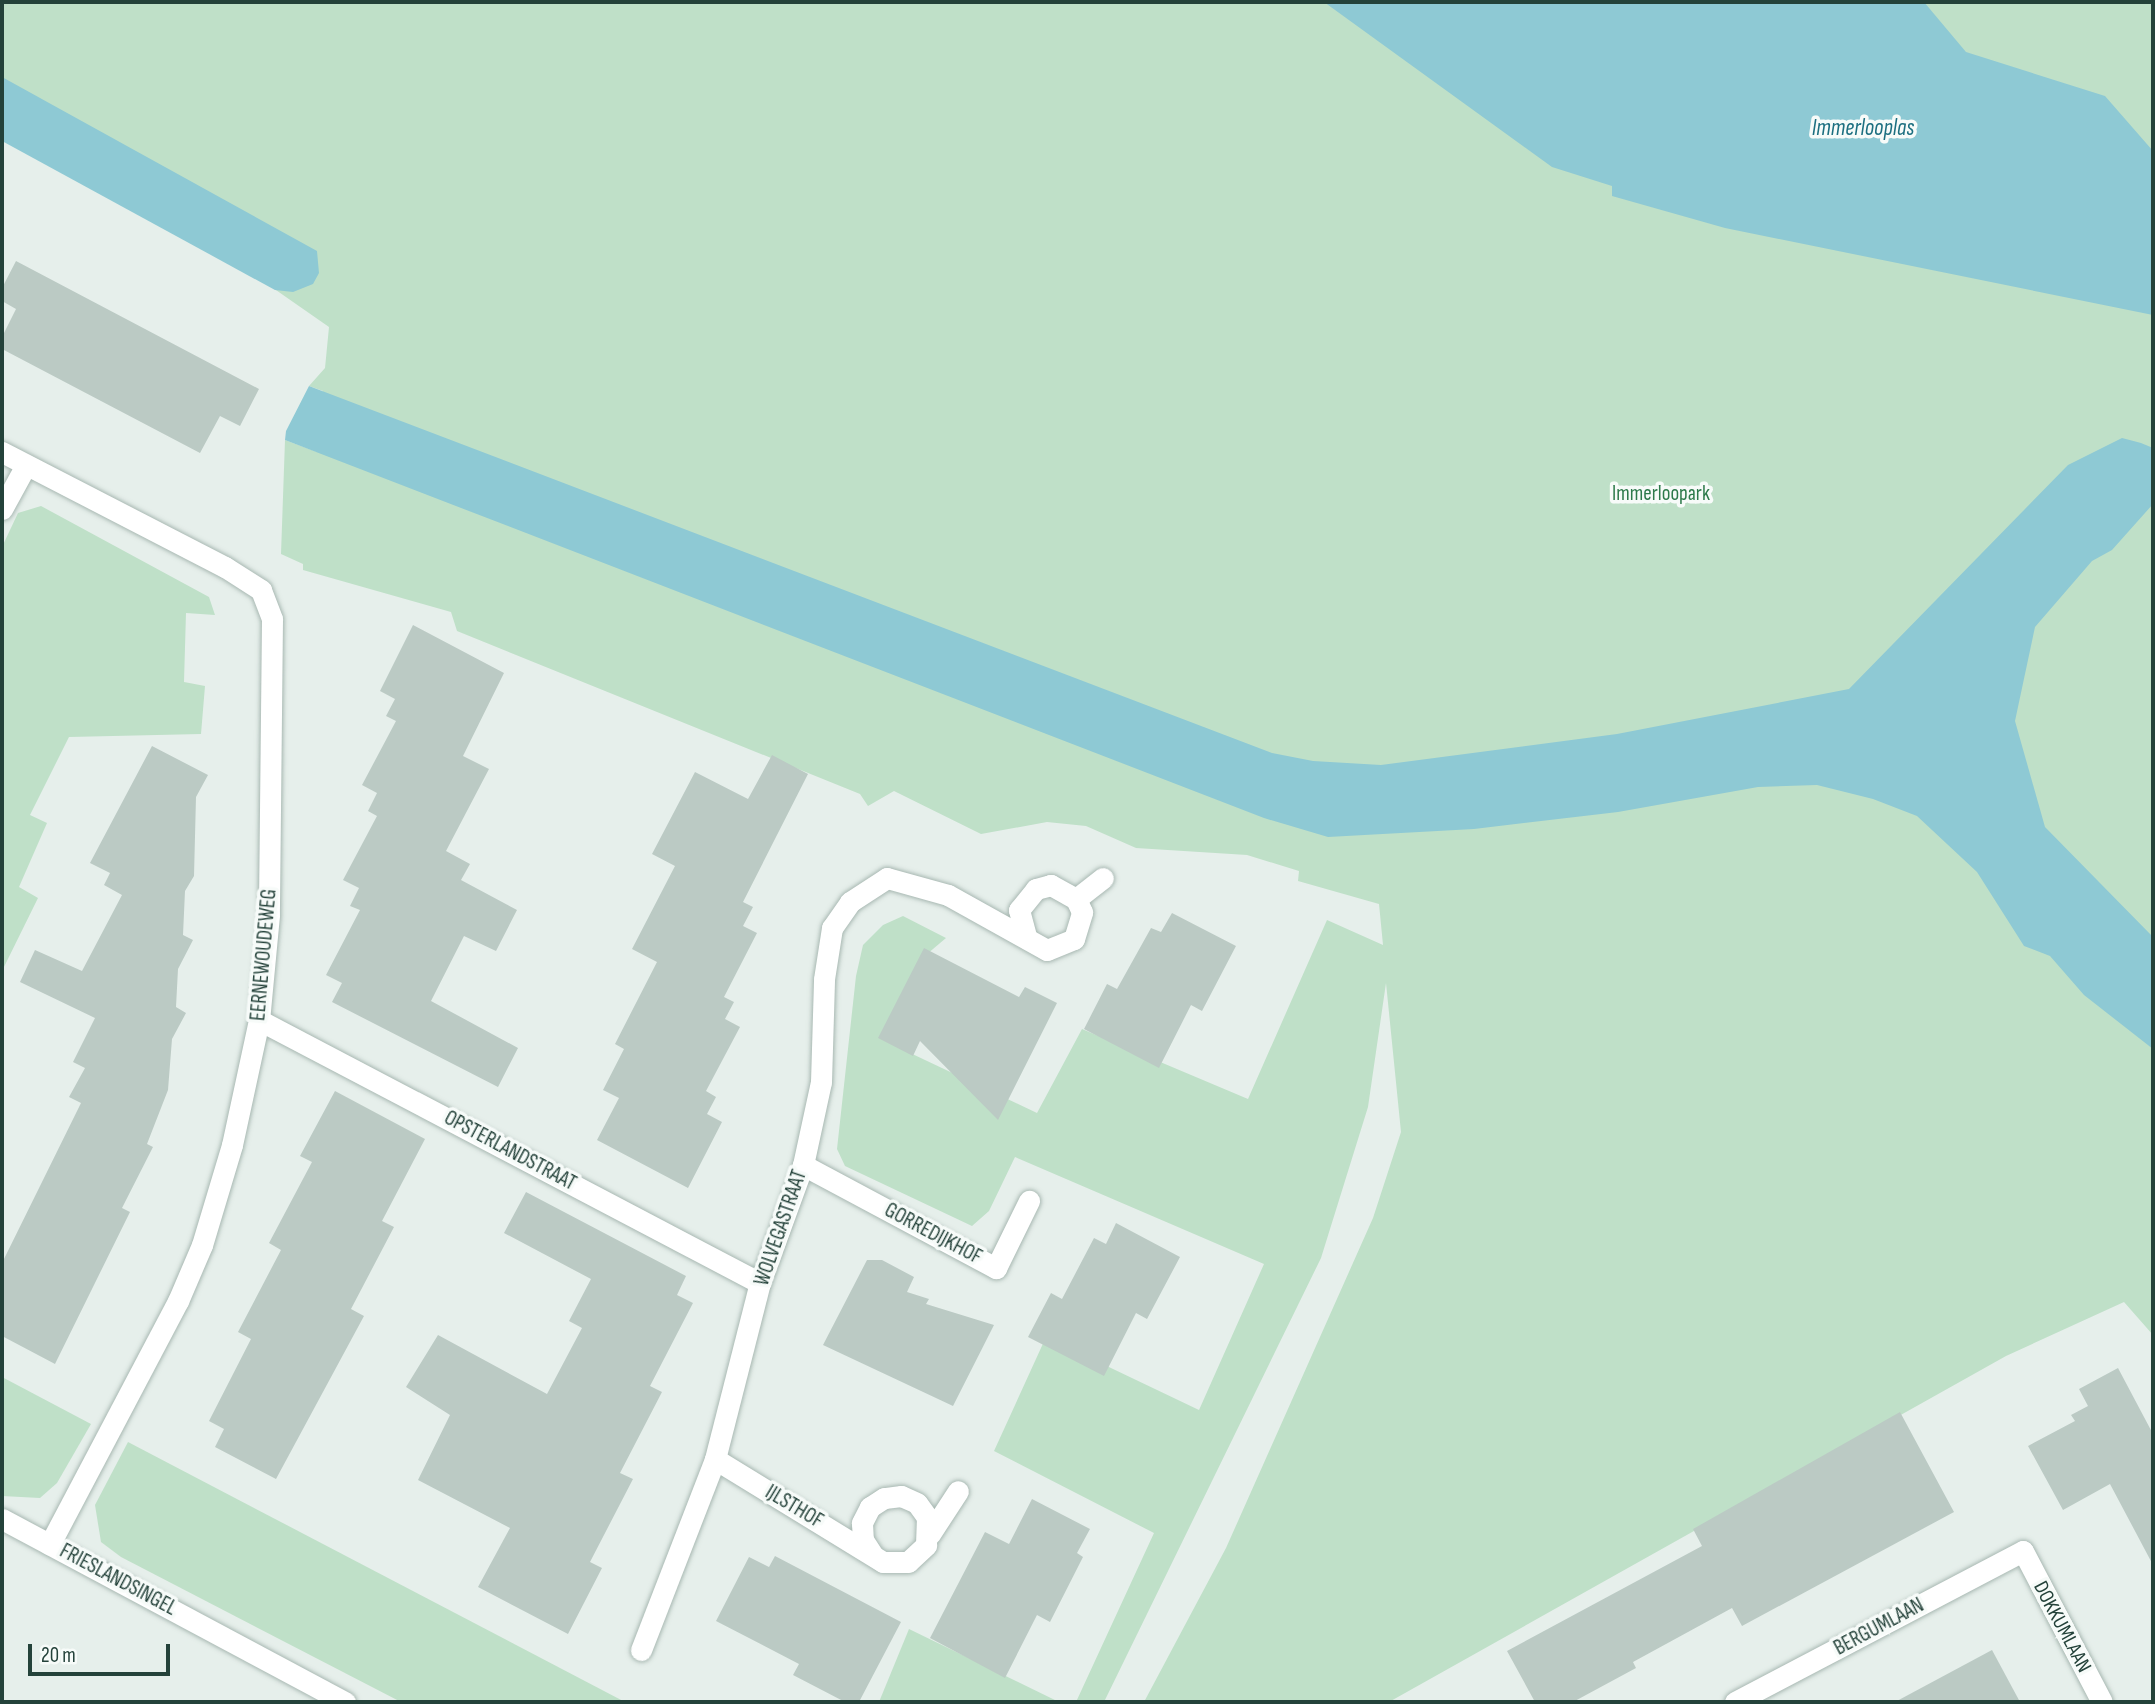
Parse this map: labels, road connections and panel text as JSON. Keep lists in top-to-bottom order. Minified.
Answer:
{"streets":{"street":["EERNEWOUDEWEG","OPSTERLANDSTRAAT","WOLVEGASTRAAT","GORREDIJKHOF","IJLSTHOF","FRIESLANDSINGEL","BERGUMLAAN","DOKKUMLAAN"]},"crossings":[["EERNEWOUDEWEG","OPSTERLANDSTRAAT"],["EERNEWOUDEWEG","FRIESLANDSINGEL"],["OPSTERLANDSTRAAT","WOLVEGASTRAAT"],["WOLVEGASTRAAT","GORREDIJKHOF"],["WOLVEGASTRAAT","IJLSTHOF"],["BERGUMLAAN","DOKKUMLAAN"]],"water":["Immerlooplas"],"parks":["Immerloopark"],"scale_bar":"20 m"}
